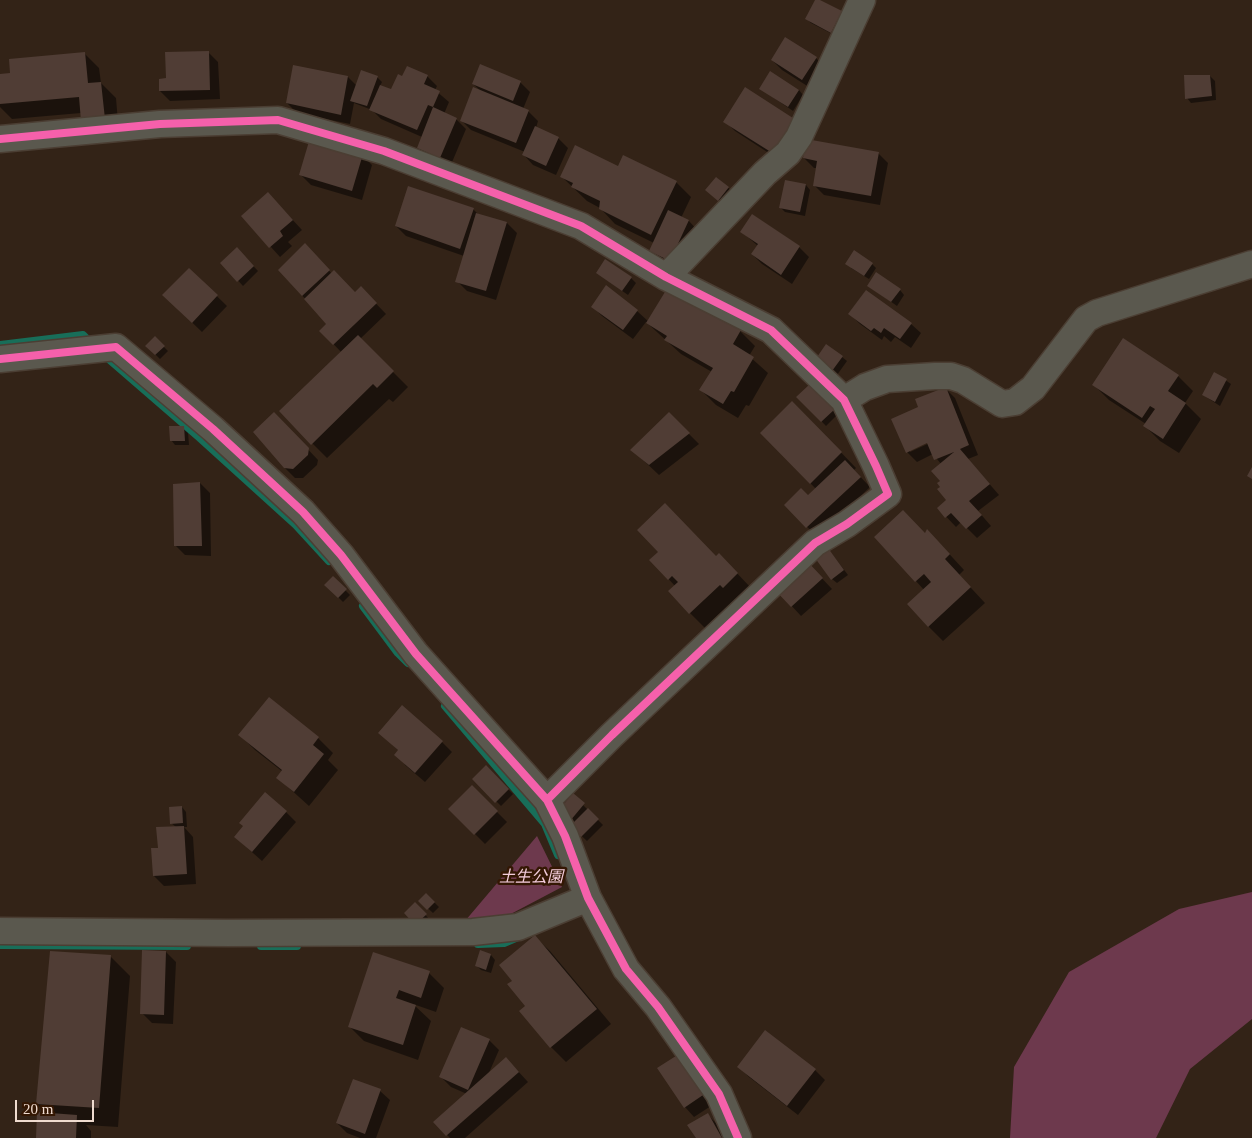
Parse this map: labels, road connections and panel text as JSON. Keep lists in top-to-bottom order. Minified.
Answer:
{"parks":["土生公園"],"scale_bar":"20 m"}
